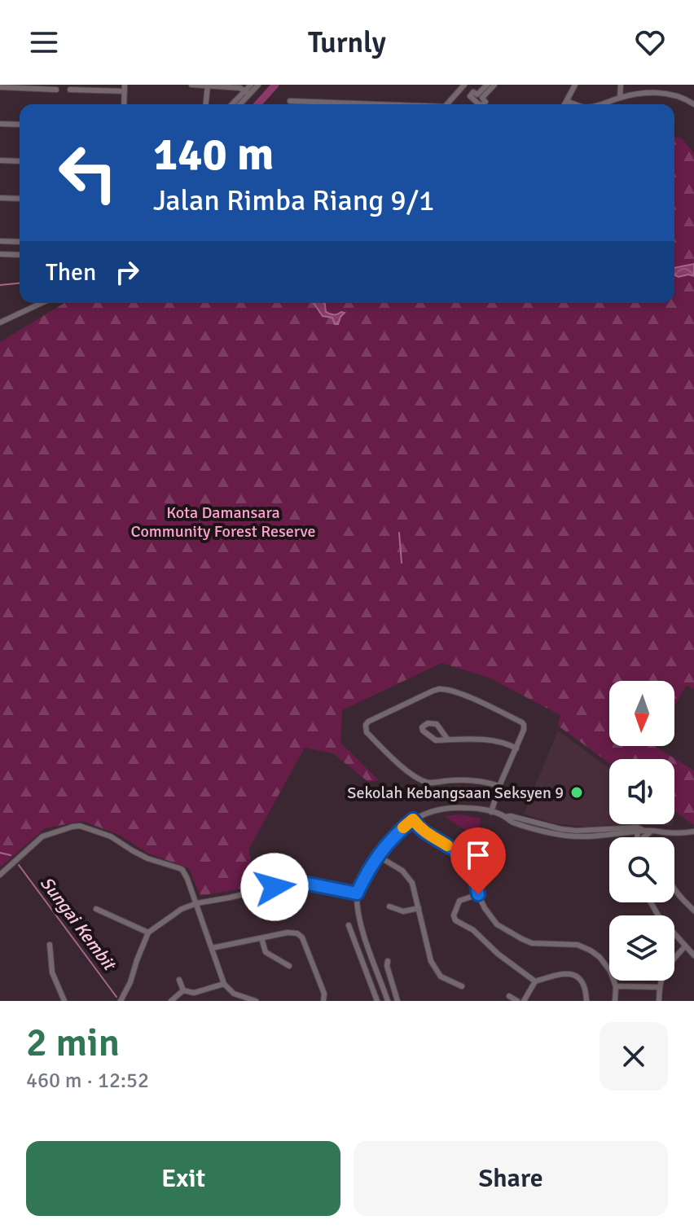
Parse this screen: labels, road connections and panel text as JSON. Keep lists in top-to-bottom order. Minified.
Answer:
{"water":["Sungai Kembit"],"parks":["Kota Damansara Community Forest Reserve"],"places":["Sekolah Kebangsaan Seksyen 9"],"north":"bottom","page":{"header":"Turnly","turn":["140 m","Jalan Rimba Riang 9/1"],"then":"Then","heading":["2 min","460 m · 12:52"],"buttons":["Exit","Share"]}}
